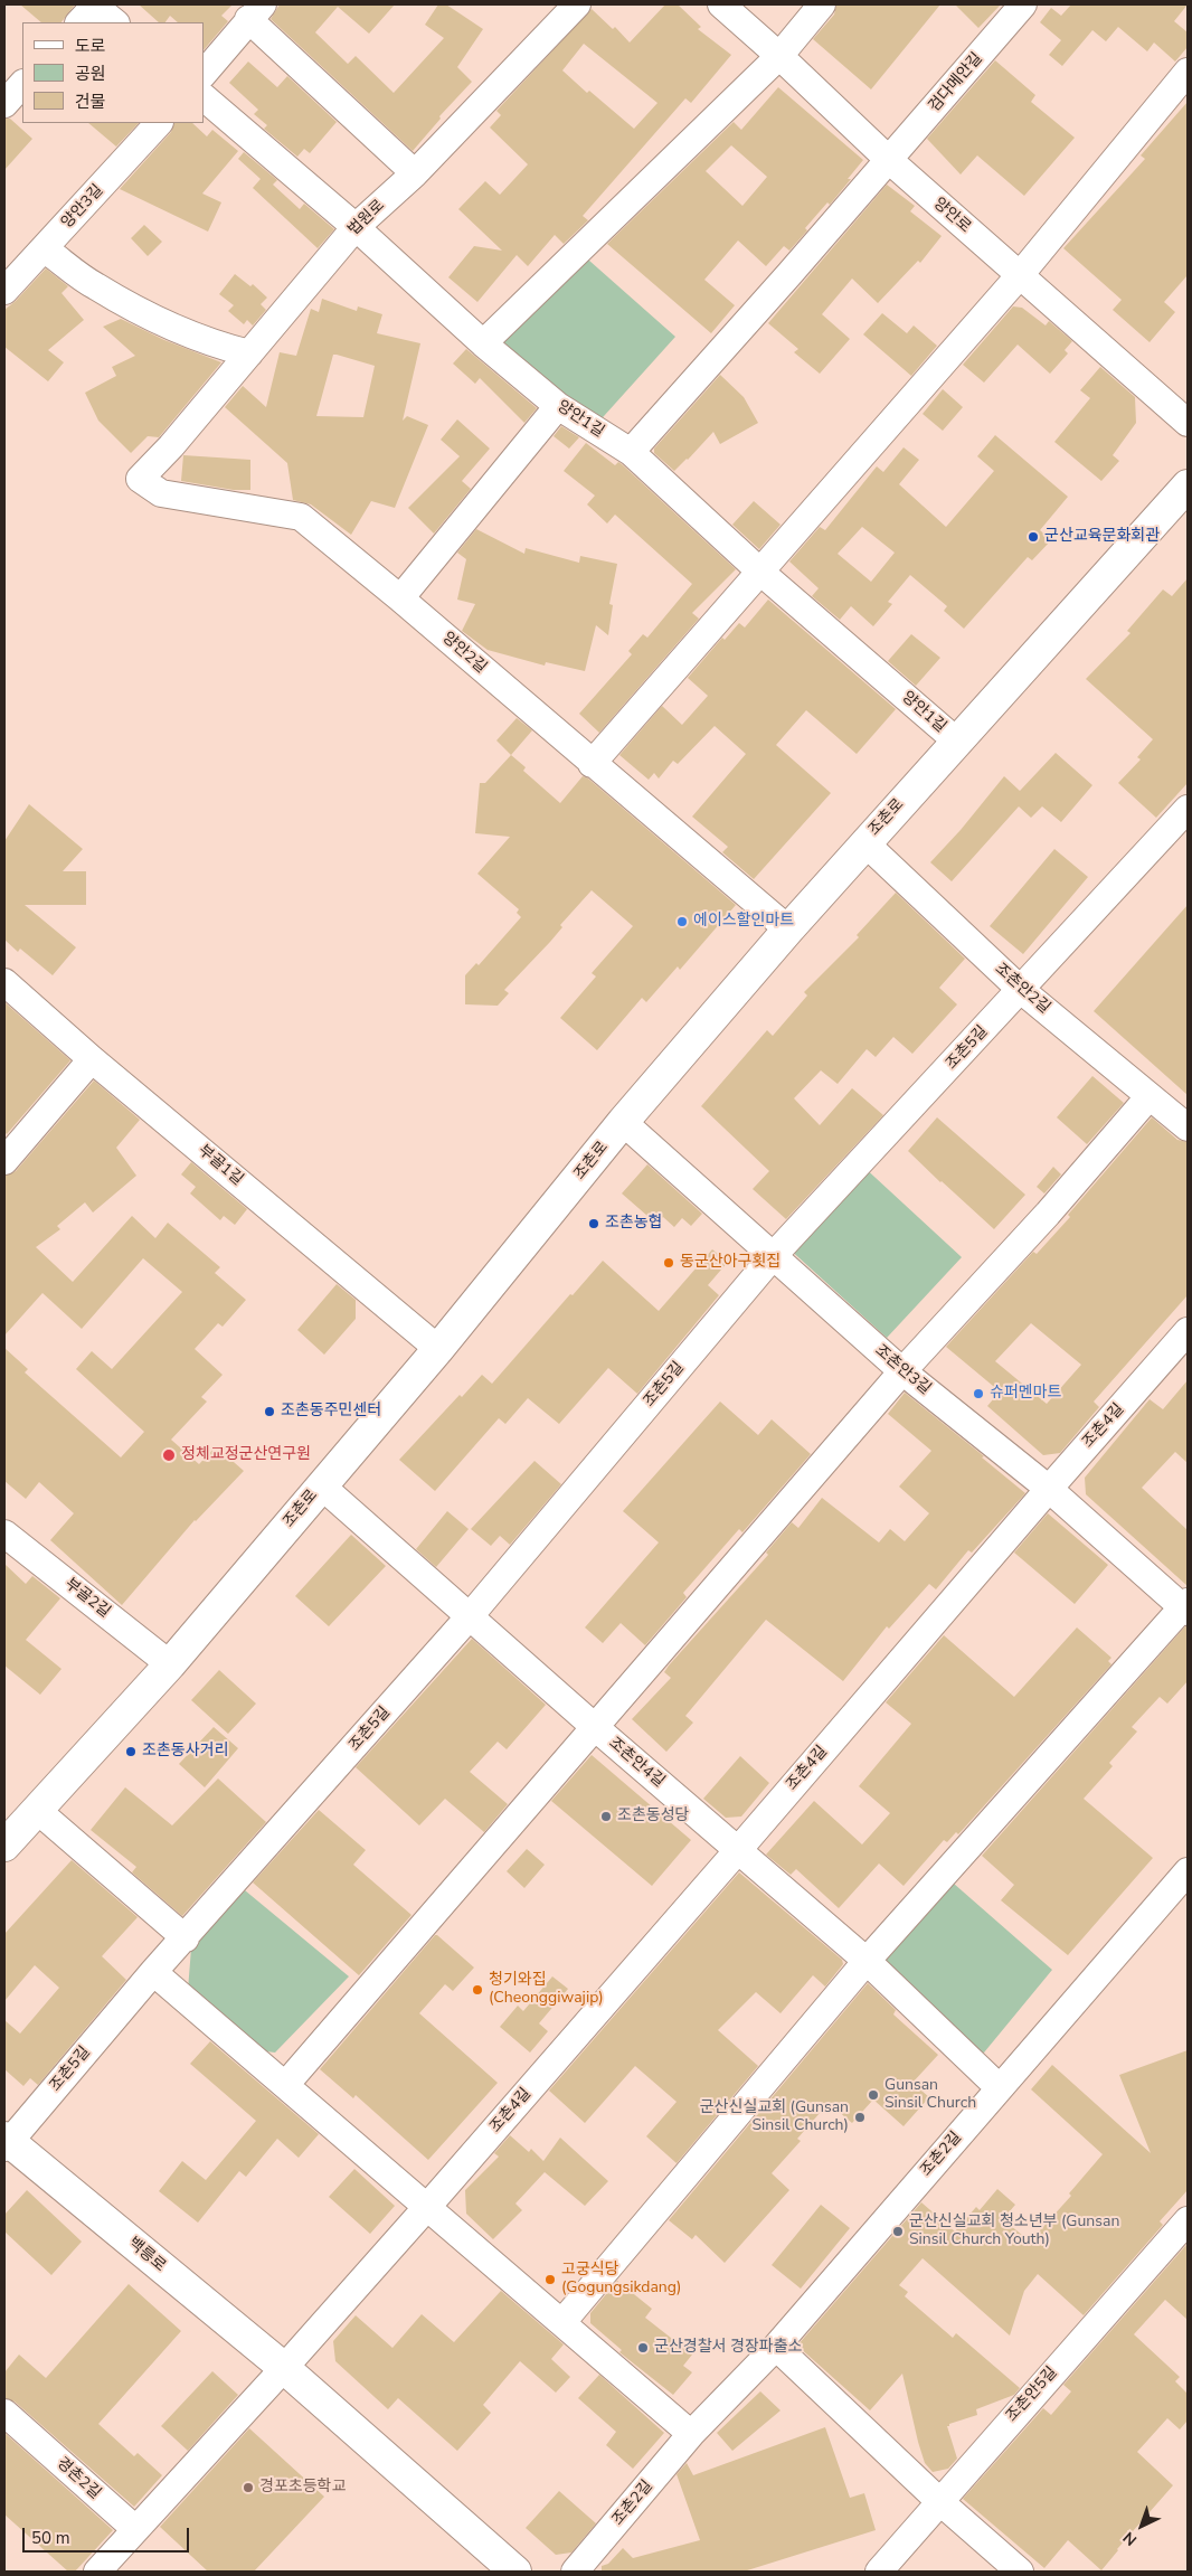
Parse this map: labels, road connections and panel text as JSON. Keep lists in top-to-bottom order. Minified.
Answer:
{"streets":{"street":["검다메안길","양안3길","양안로","법원로","양안1길","양안2길","조촌로","조촌안2길","조촌5길","부골1길","조촌안3길","조촌4길","부골2길","조촌안4길","조촌2길","백릉로","조촌안5길","경촌2길"]},"crossings":[["검다메안길","양안로"],["검다메안길","양안1길"],["법원로","양안1길"],["법원로","양안2길"],["양안1길","조촌로"],["양안2길","조촌로"],["조촌로","조촌안2길"],["조촌로","부골1길"],["조촌로","조촌안3길"],["조촌로","부골2길"],["조촌로","조촌안4길"],["조촌안2길","조촌5길"],["조촌5길","조촌안3길"],["조촌5길","조촌안4길"],["조촌5길","백릉로"],["조촌안3길","조촌4길"],["조촌4길","조촌안4길"],["조촌4길","백릉로"],["조촌안4길","조촌2길"]],"places":["군산교육문화회관","에이스할인마트","조촌농협","동군산아구횟집","슈퍼멘마트","조촌동주민센터","정체교정군산연구원","조촌동사거리","조촌동성당","청기와집 (Cheonggiwajip)","Gunsan Sinsil Church","군산신실교회 (Gunsan Sinsil Church)","군산신실교회 청소년부 (Gunsan Sinsil Church Youth)","고궁식당 (Gogungsikdang)","군산경찰서 경장파출소","경포초등학교"],"legend":["도로","공원","건물"],"scale_bar":"50 m","north":"bottom left"}
